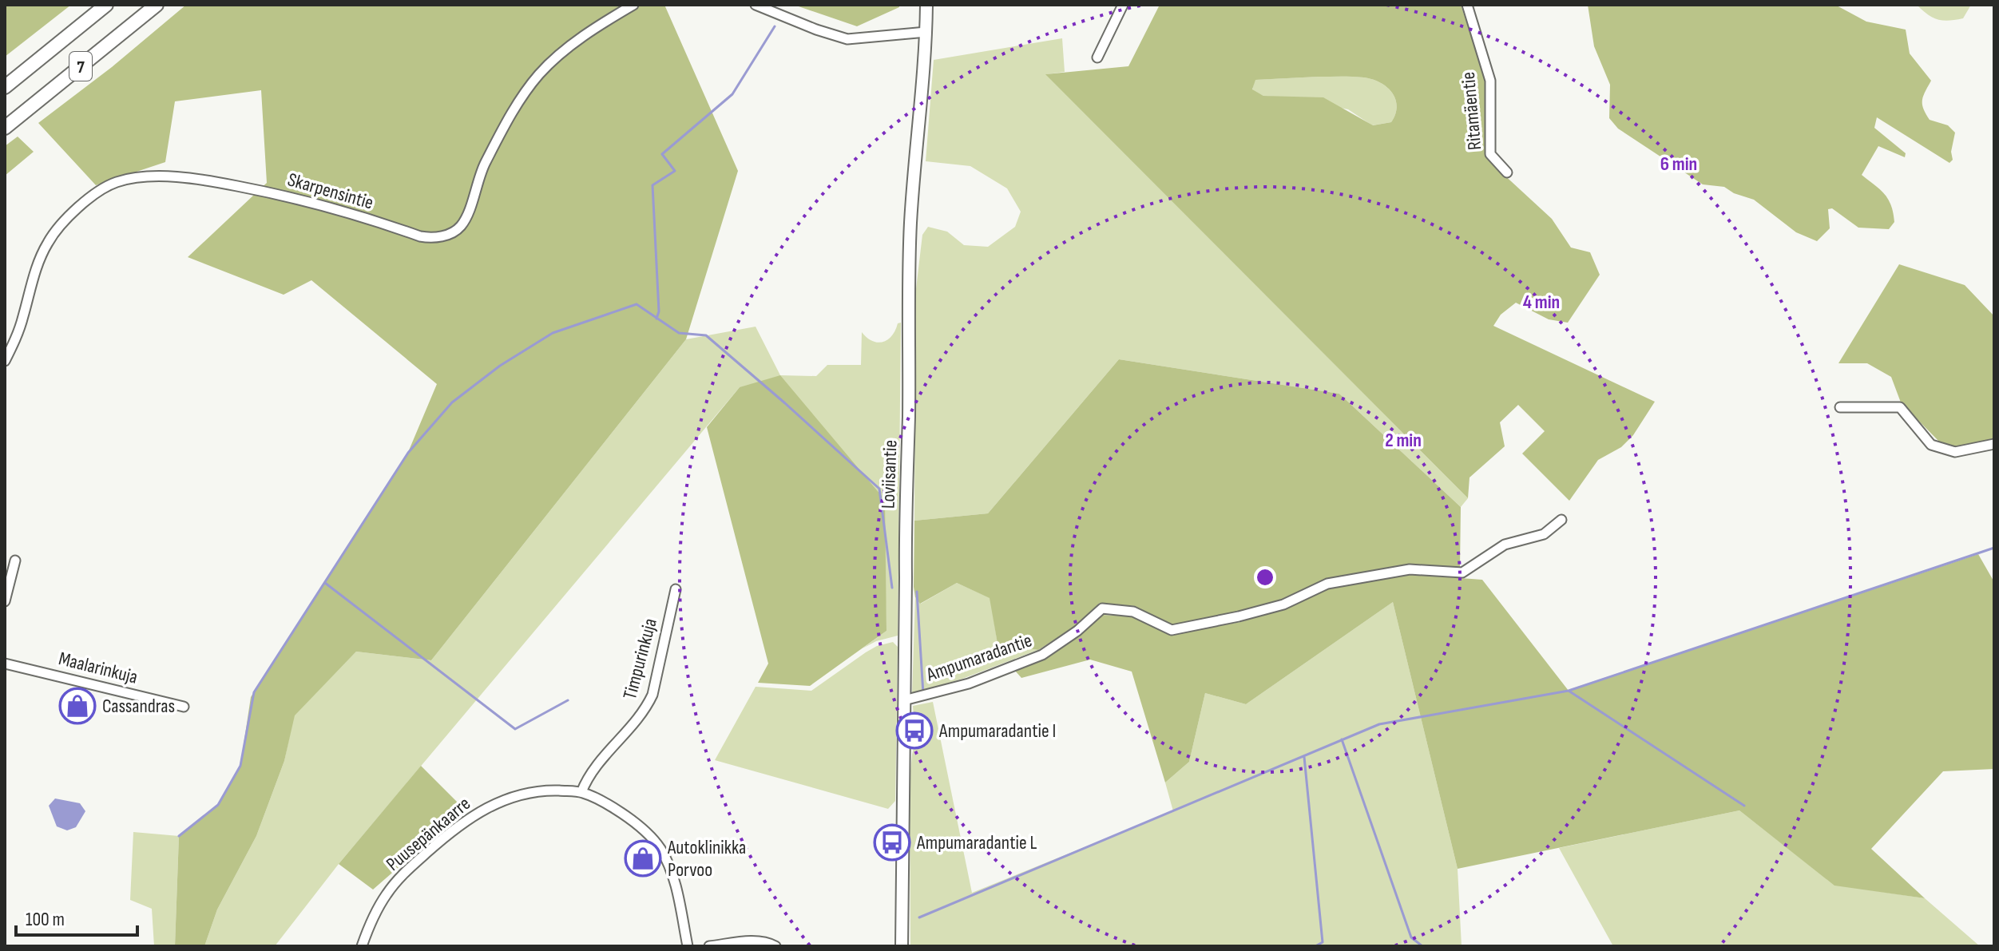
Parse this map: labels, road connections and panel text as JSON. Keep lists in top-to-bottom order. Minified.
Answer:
{"streets":{"highway":["7"],"main road":["Loviisantie"],"street":["Ritamäentie","Skarpensintie","Ampumaradantie","Timpurinkuja","Maalarinkuja","Puusepänkaarre"]},"crossings":[["Loviisantie","Ampumaradantie"],["Timpurinkuja","Puusepänkaarre"]],"places":{"shop":["Cassandras","Autoklinikka Porvoo"],"bus stop":["Ampumaradantie I","Ampumaradantie L"]},"scale_bar":"100 m","rings":["6 min","4 min","2 min"]}
